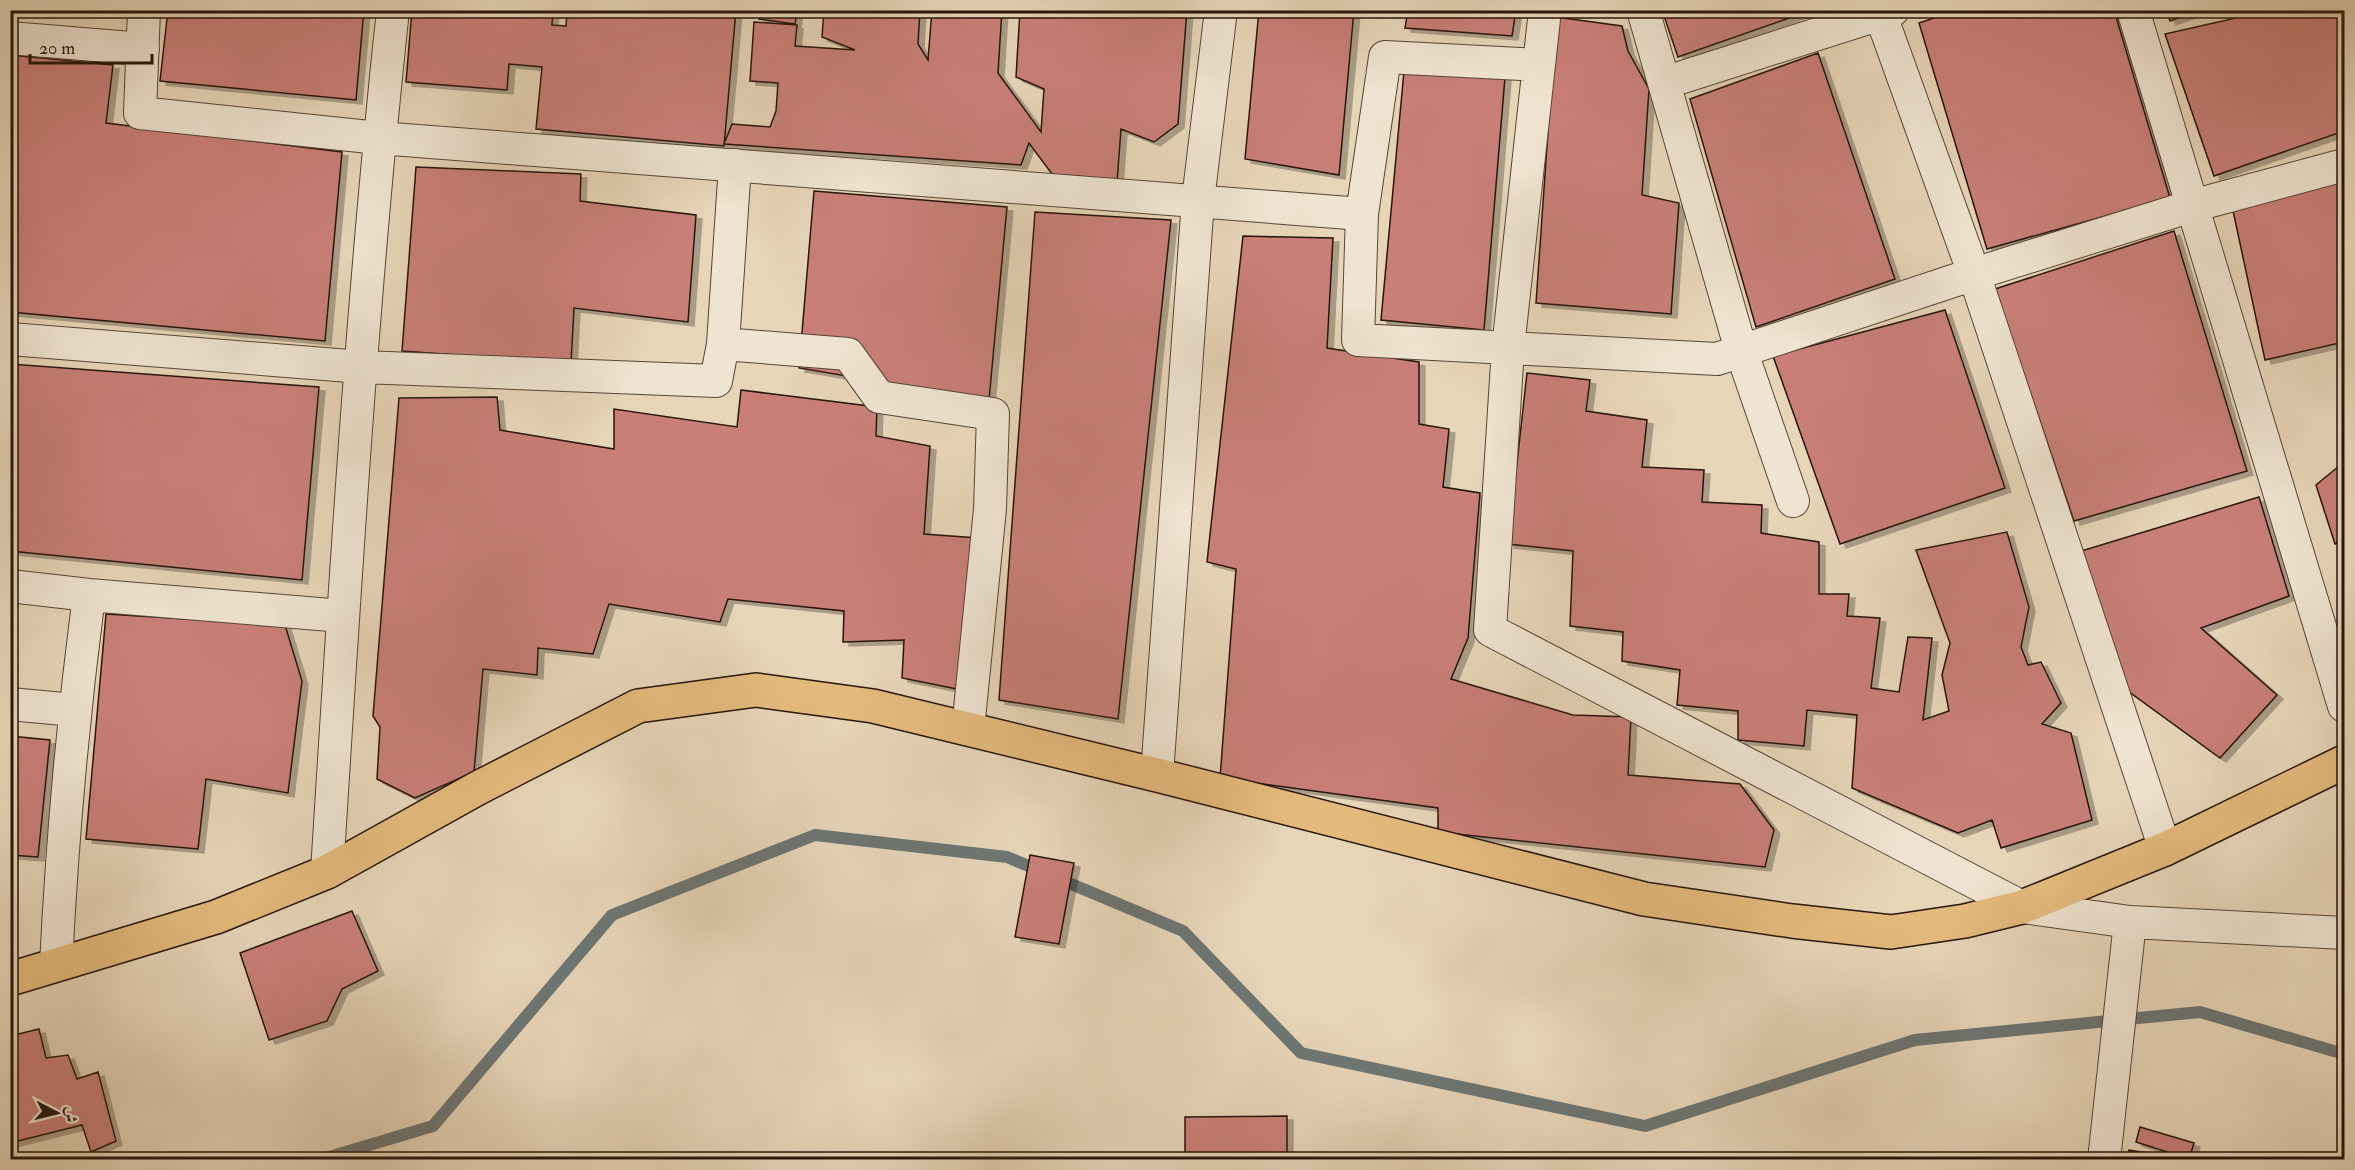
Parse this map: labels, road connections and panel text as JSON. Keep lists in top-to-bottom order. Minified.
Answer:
{"scale_bar":"20 m","north":"right"}
